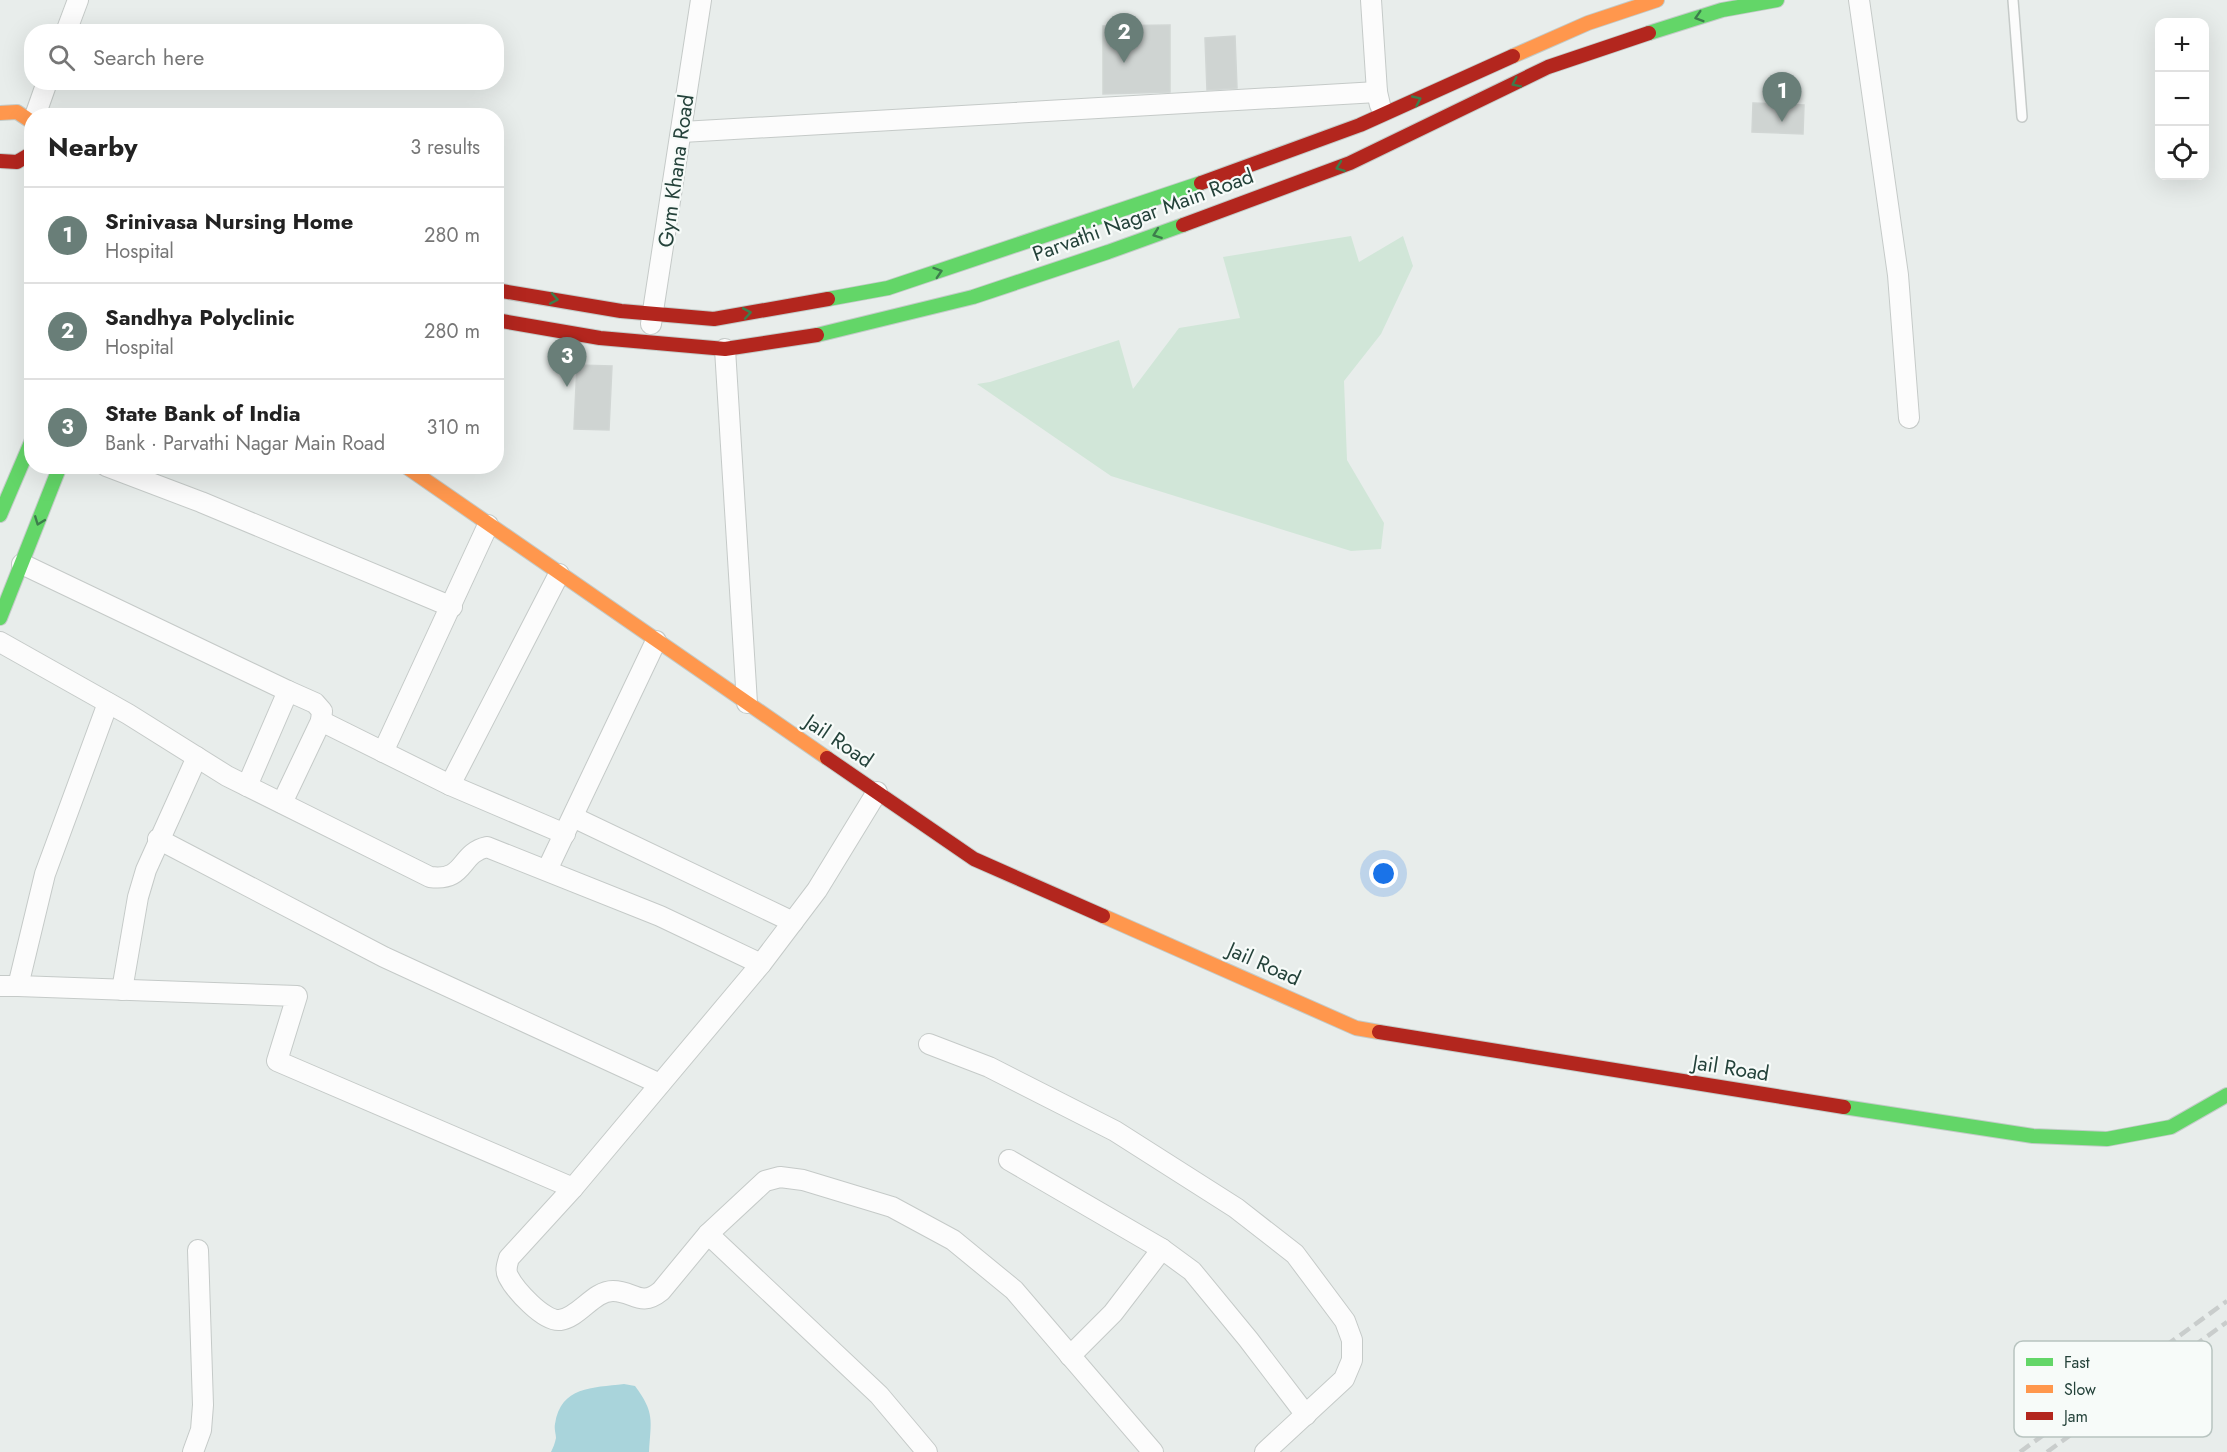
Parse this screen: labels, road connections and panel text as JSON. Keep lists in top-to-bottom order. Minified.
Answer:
{"streets":{"main road":["Parvathi Nagar Main Road","Jail Road"],"street":["Gym Khana Road"]},"crossings":[["Gym Khana Road","Parvathi Nagar Main Road"]],"legend":["Fast","Slow","Jam"],"page":{"pins":["2","1","3"],"map_buttons":["+","−"],"search":"Search here","heading":["Nearby","3 results"],"list":[{"mark":"1","name":"Srinivasa Nursing Home","note":"Hospital","value":"280 m"},{"mark":"2","name":"Sandhya Polyclinic","note":"Hospital","value":"280 m"},{"mark":"3","name":"State Bank of India","note":"Bank · Parvathi Nagar Main Road","value":"310 m"}]}}
